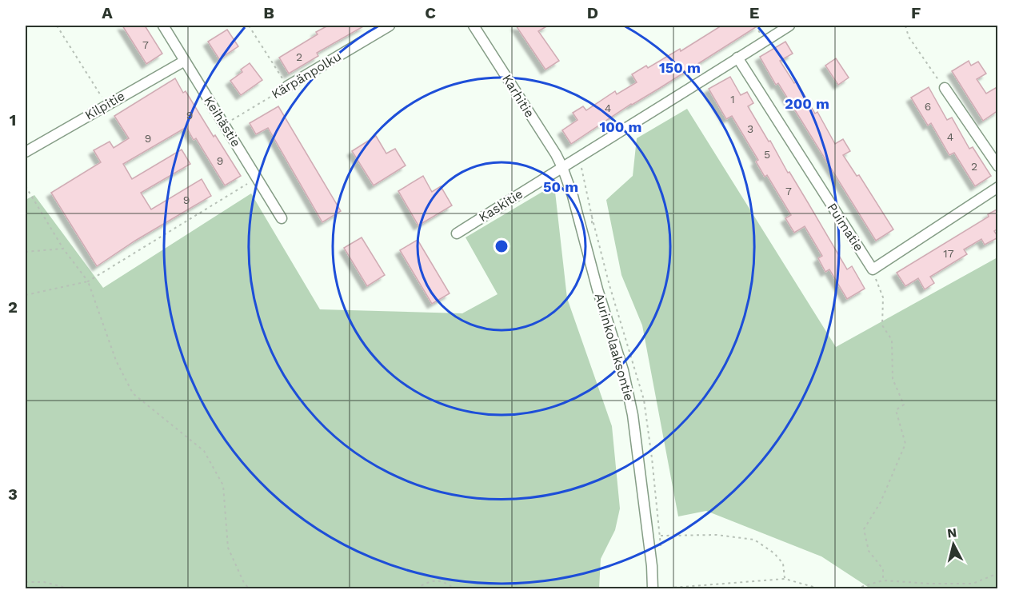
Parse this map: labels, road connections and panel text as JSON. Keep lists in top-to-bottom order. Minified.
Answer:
{"streets":{"street":["Kärpänpolku","Karhitie","Kilpitie","Keihästie","Kaskitie","Puimatie","Aurinkolaaksontie"]},"crossings":[["Kärpänpolku","Keihästie"],["Karhitie","Kaskitie"],["Karhitie","Aurinkolaaksontie"],["Kilpitie","Keihästie"],["Kaskitie","Puimatie"],["Kaskitie","Aurinkolaaksontie"]],"house_numbers":["7","2","1","6","4","9","3","4","9","5","9","2","7","9","17"],"north":"top","grid":{"columns":["A","B","C","D","E","F"],"rows":["1","2","3"]},"rings":["150 m","200 m","100 m","50 m"]}
